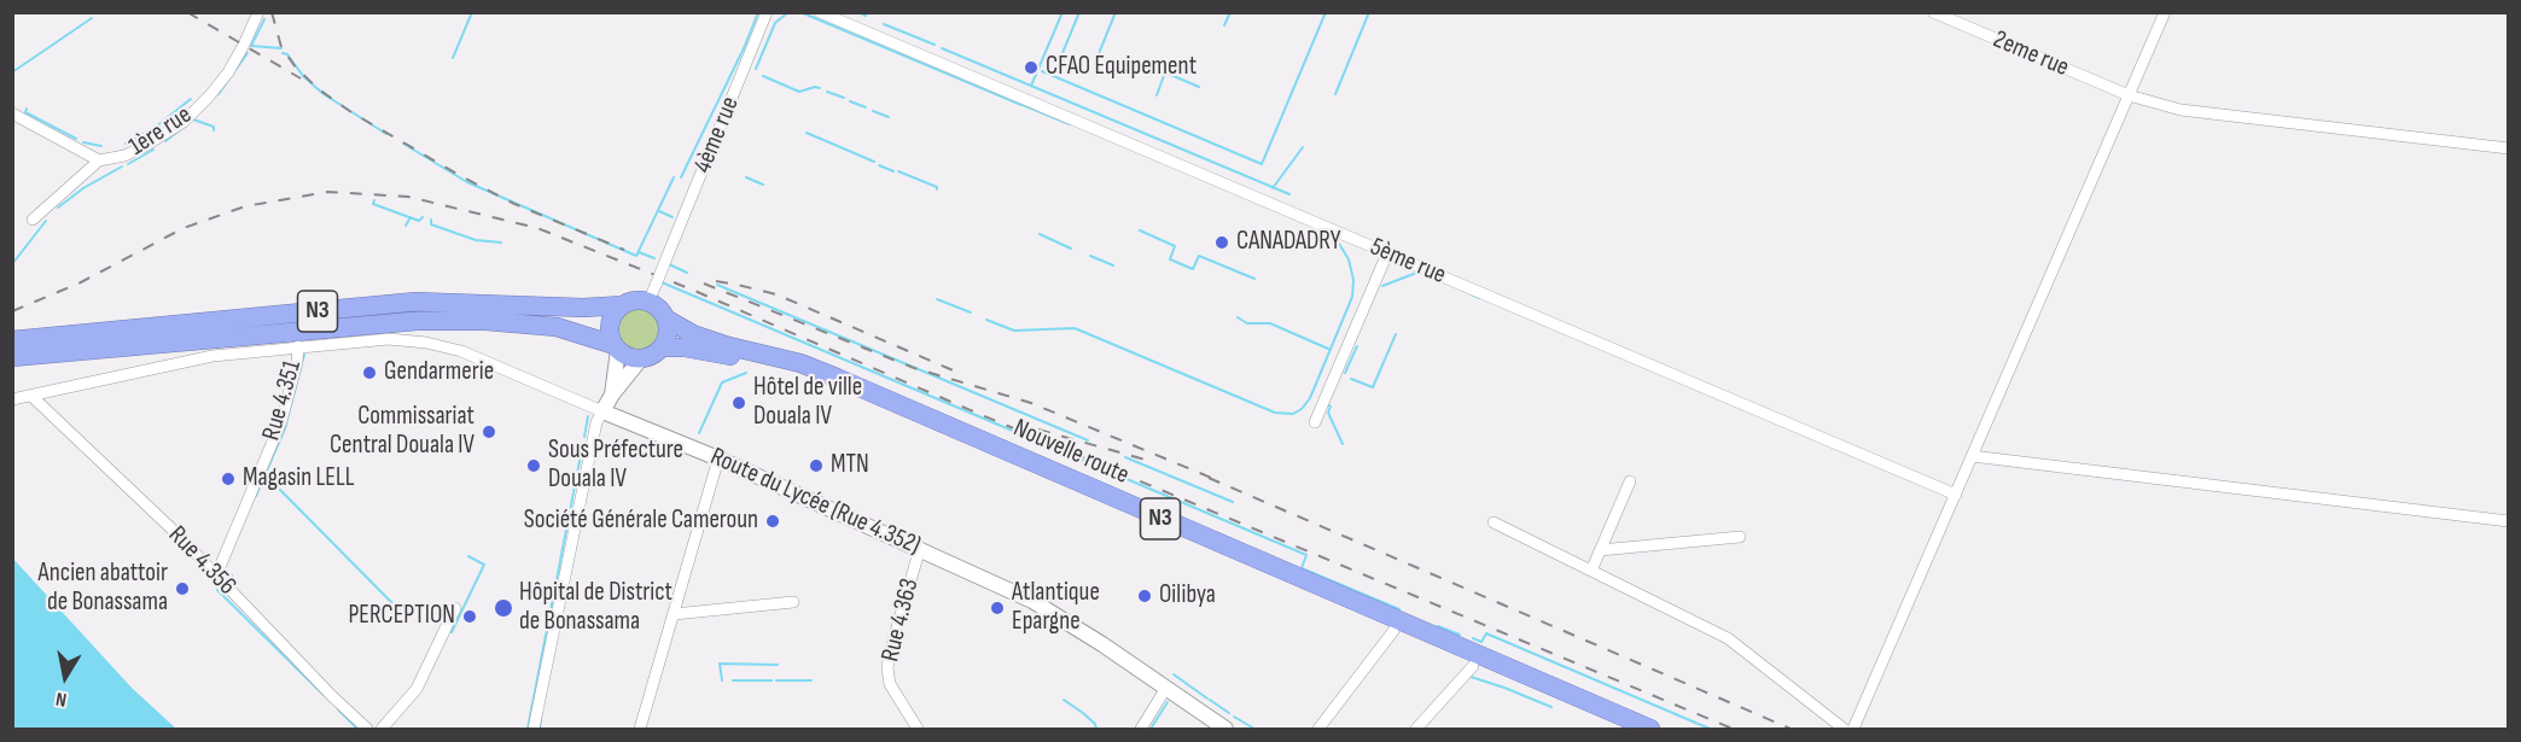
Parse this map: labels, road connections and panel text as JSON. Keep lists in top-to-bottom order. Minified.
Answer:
{"streets":{"highway":["N3","Nouvelle route"],"main road":["Route du Lycée (Rue 4.352)"],"street":["2eme rue","1ère rue","4ème rue","5ème rue","Rue 4.351","Rue 4.356","Rue 4.363"]},"crossings":[["4ème rue","N3"],["4ème rue","Nouvelle route"],["N3","Nouvelle route"],["Rue 4.351","Route du Lycée (Rue 4.352)"],["Rue 4.351","Rue 4.356"],["Route du Lycée (Rue 4.352)","Rue 4.356"],["Route du Lycée (Rue 4.352)","Rue 4.363"]],"places":["CFAO Equipement","CANADADRY","Gendarmerie","Hôtel de ville Douala IV","Commissariat Central Douala IV","Sous Préfecture Douala IV","MTN","Magasin LELL","Société Générale Cameroun","Ancien abattoir de Bonassama","Oilibya","Hôpital de District de Bonassama","Atlantique Epargne","PERCEPTION"],"north":"bottom"}
